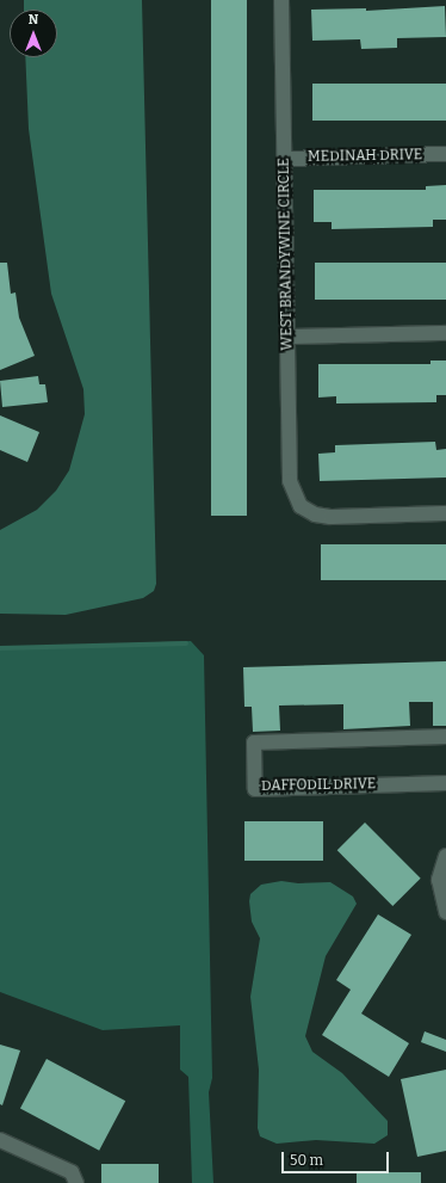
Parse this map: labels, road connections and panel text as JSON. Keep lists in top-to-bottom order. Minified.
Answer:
{"streets":{"street":["MEDINAH DRIVE","WEST BRANDYWINE CIRCLE","DAFFODIL DRIVE"]},"crossings":[["MEDINAH DRIVE","WEST BRANDYWINE CIRCLE"]],"scale_bar":"50 m","north":"top"}
